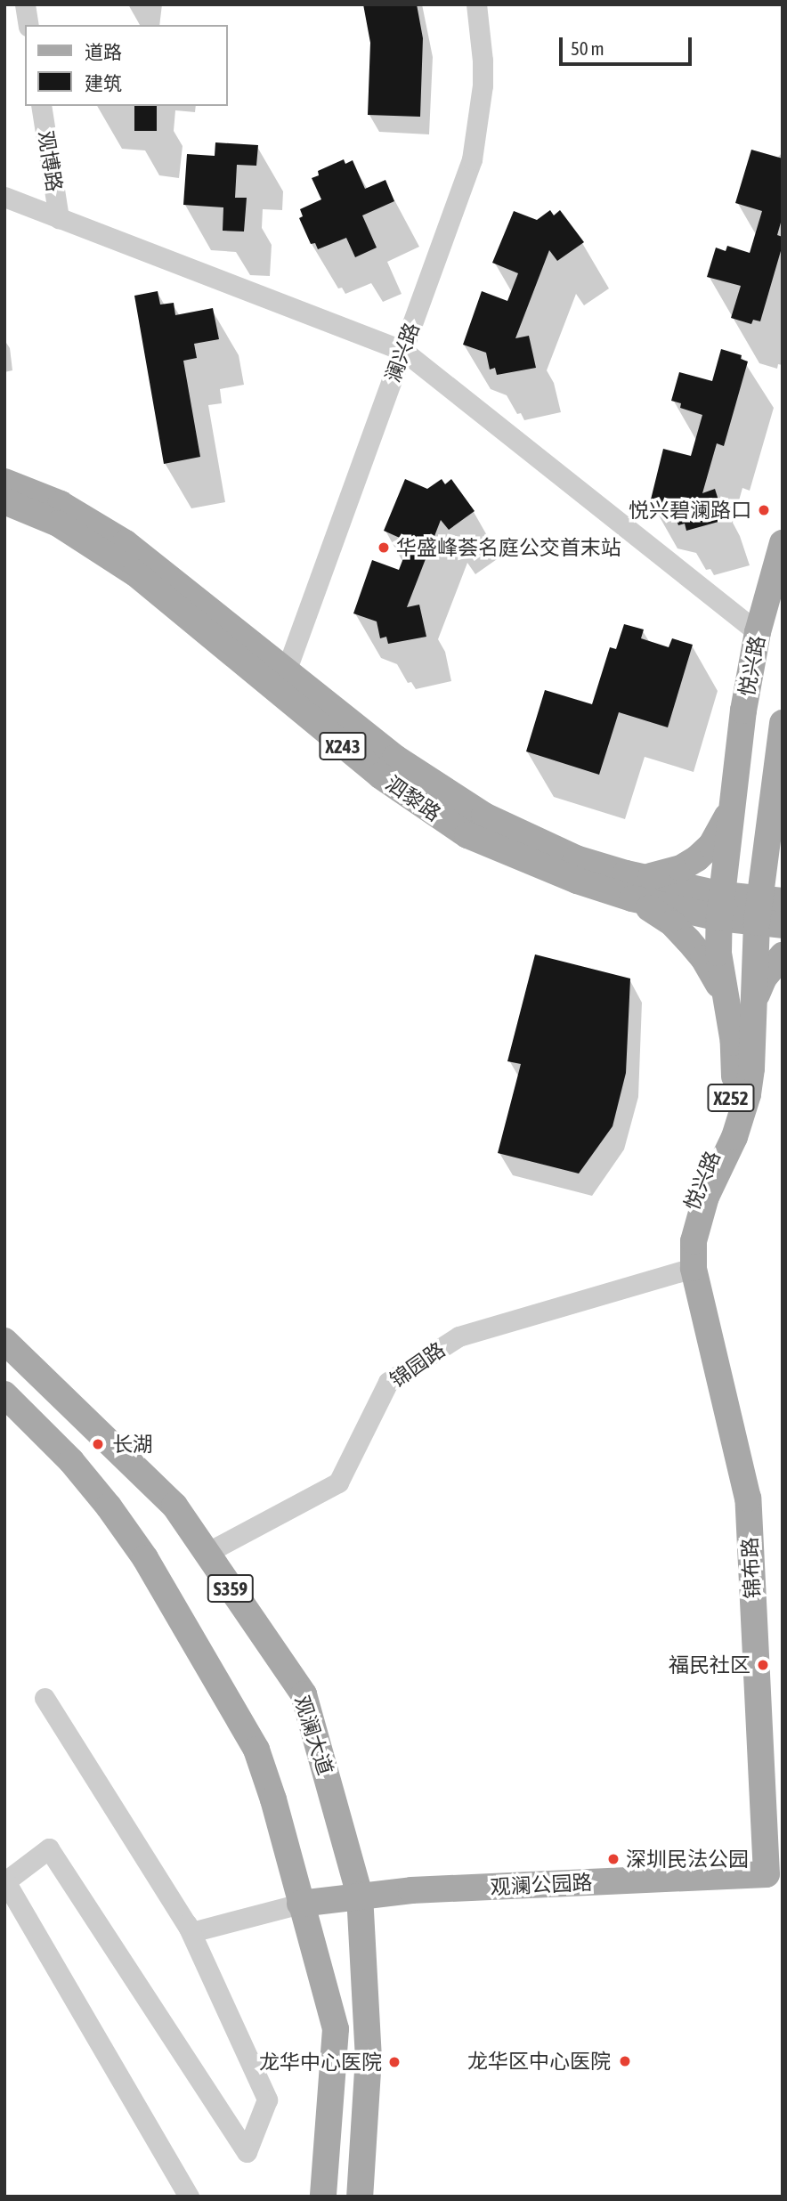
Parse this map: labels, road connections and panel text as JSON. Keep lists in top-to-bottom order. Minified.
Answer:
{"streets":{"main road":["悦兴路","X243","泗黎路","X252","锦布路","S359","观澜大道","观澜公园路"],"street":["观博路","澜兴路","锦园路"]},"crossings":[["澜兴路","泗黎路"],["悦兴路","泗黎路"],["悦兴路","锦园路"],["悦兴路","锦布路"],["锦园路","锦布路"],["锦园路","观澜大道"],["锦布路","观澜公园路"],["S359","观澜公园路"],["观澜大道","观澜公园路"]],"places":["悦兴碧澜路口","华盛峰荟名庭公交首末站","长湖","福民社区","深圳民法公园","龙华区中心医院","龙华中心医院"],"legend":["道路","建筑"],"scale_bar":"50 m"}
